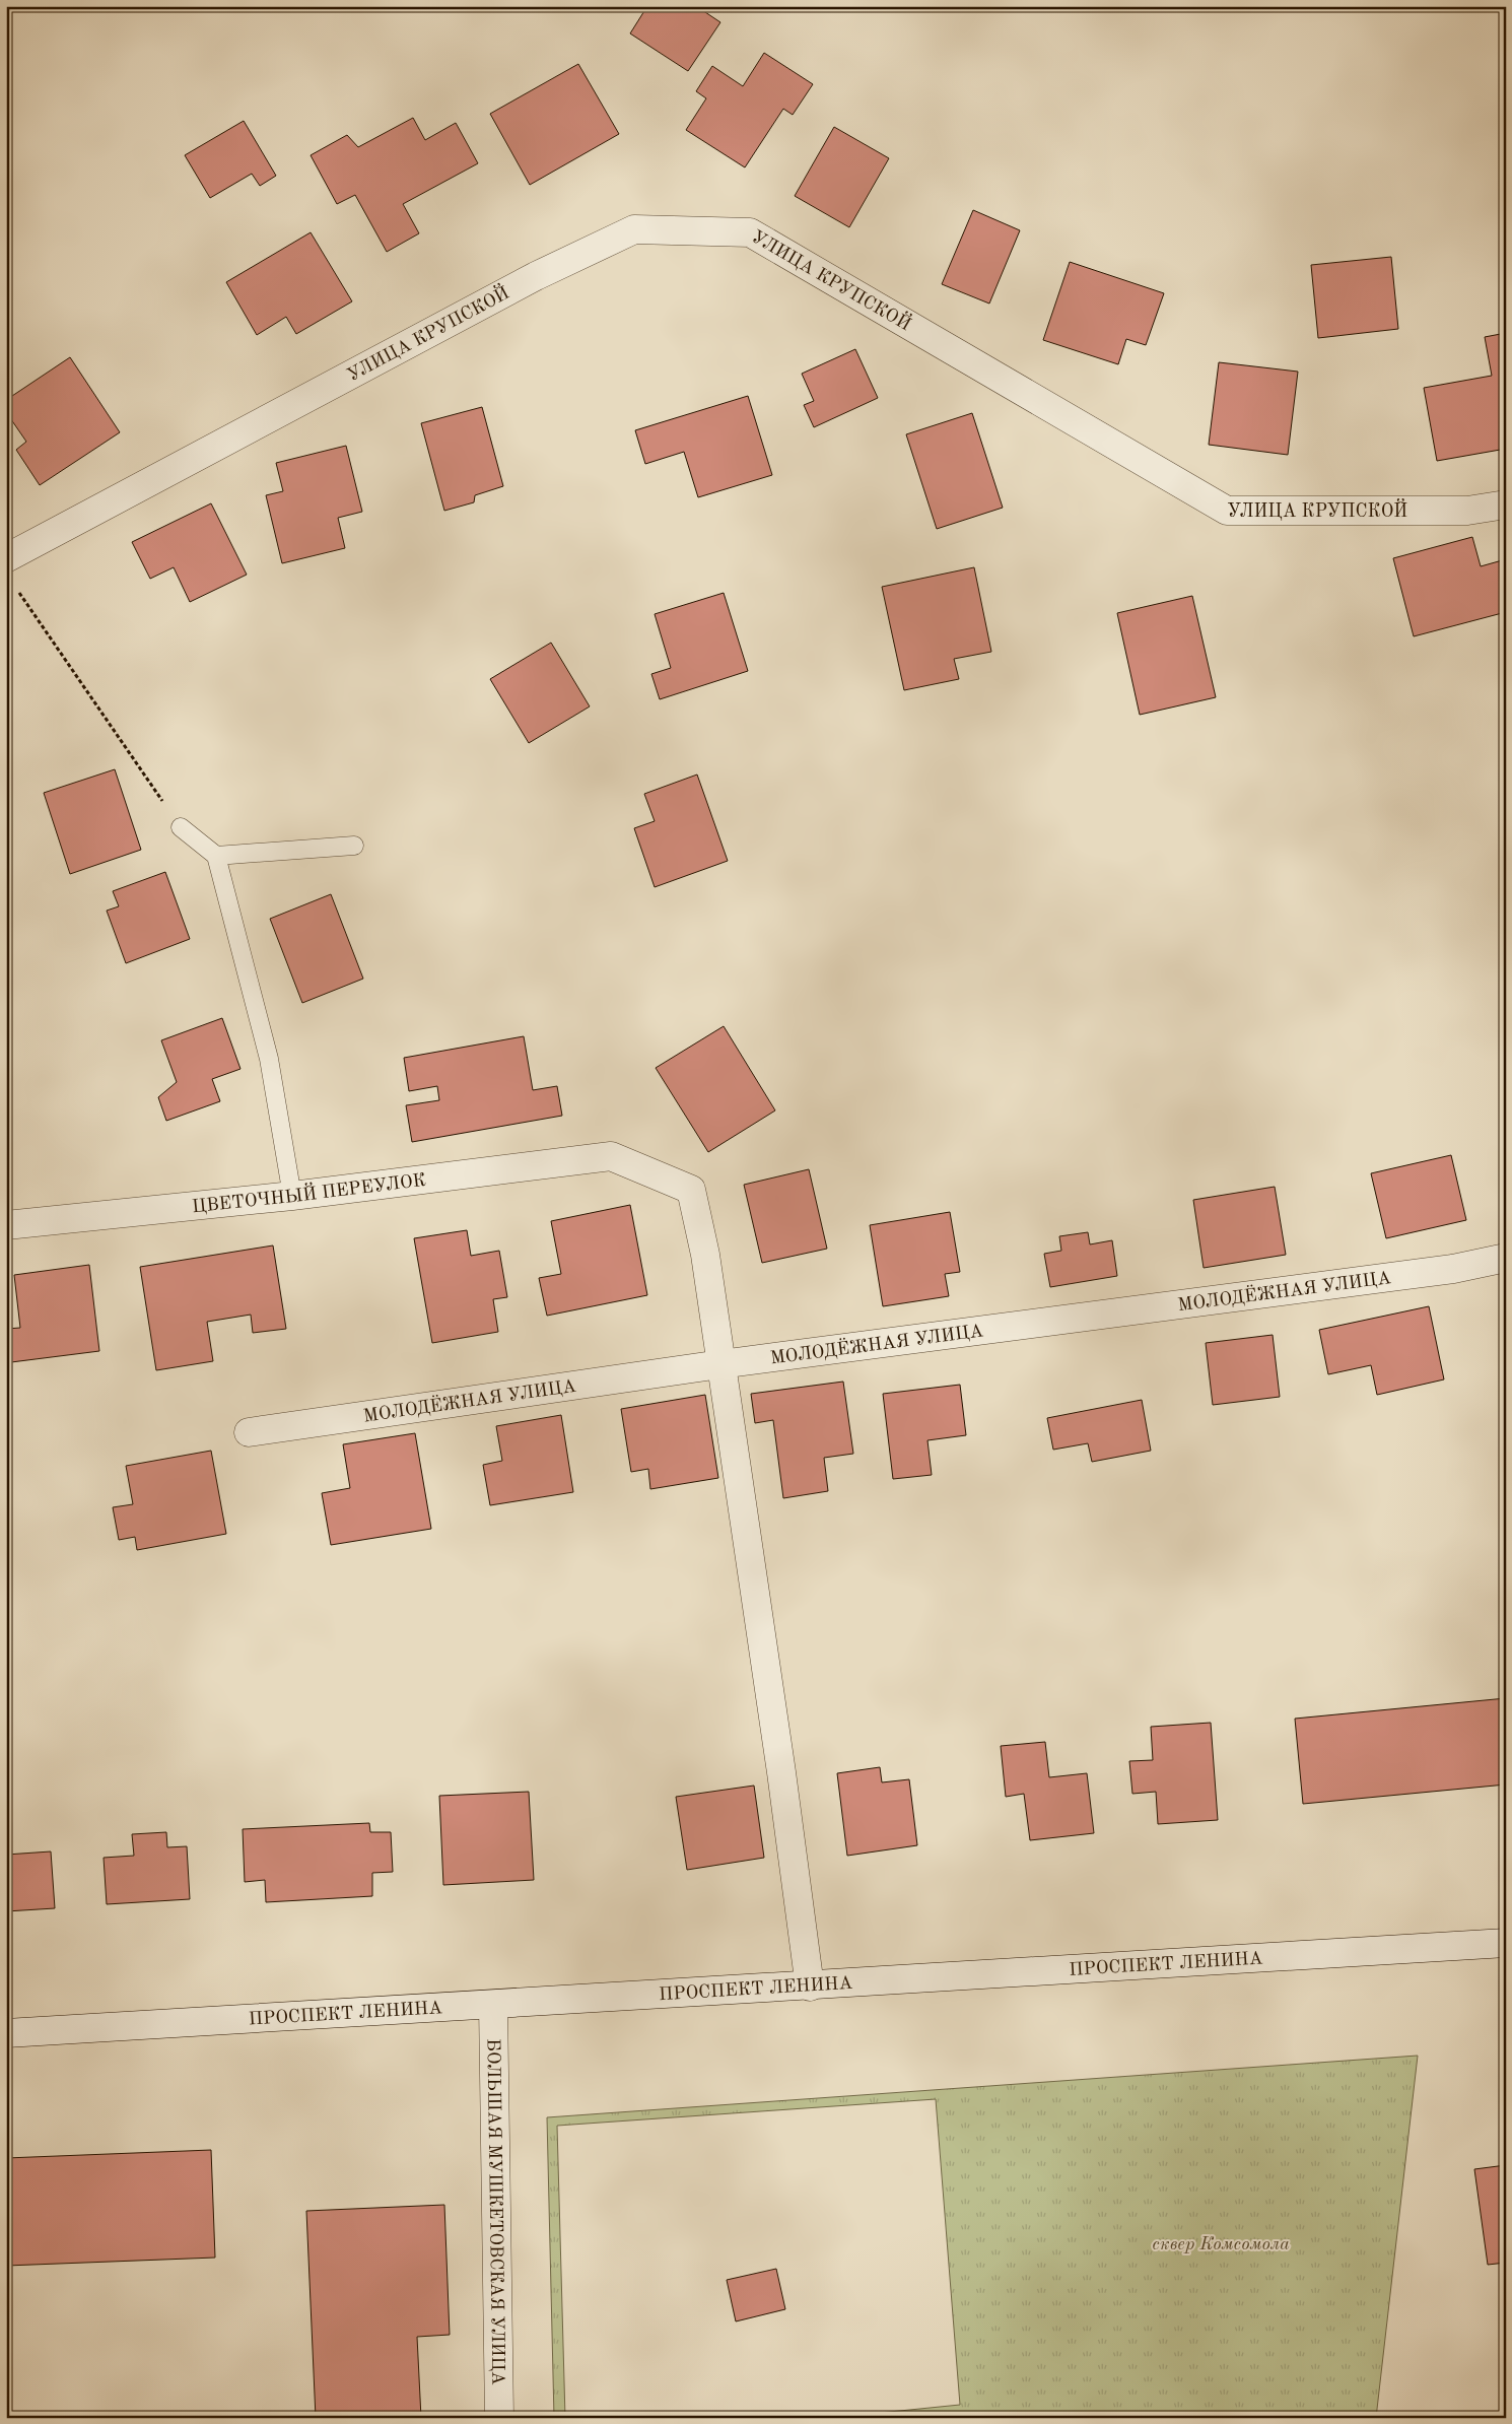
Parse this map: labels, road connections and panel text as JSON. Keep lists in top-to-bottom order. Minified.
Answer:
{"streets":{"street":["УЛИЦА КРУПСКОЙ","ЦВЕТОЧНЫЙ ПЕРЕУЛОК","МОЛОДЁЖНАЯ УЛИЦА","ПРОСПЕКТ ЛЕНИНА","БОЛЬШАЯ МУШКЕТОВСКАЯ УЛИЦА"]},"crossings":[["ЦВЕТОЧНЫЙ ПЕРЕУЛОК","МОЛОДЁЖНАЯ УЛИЦА"],["ПРОСПЕКТ ЛЕНИНА","БОЛЬШАЯ МУШКЕТОВСКАЯ УЛИЦА"]],"parks":["сквер Комсомола"]}
